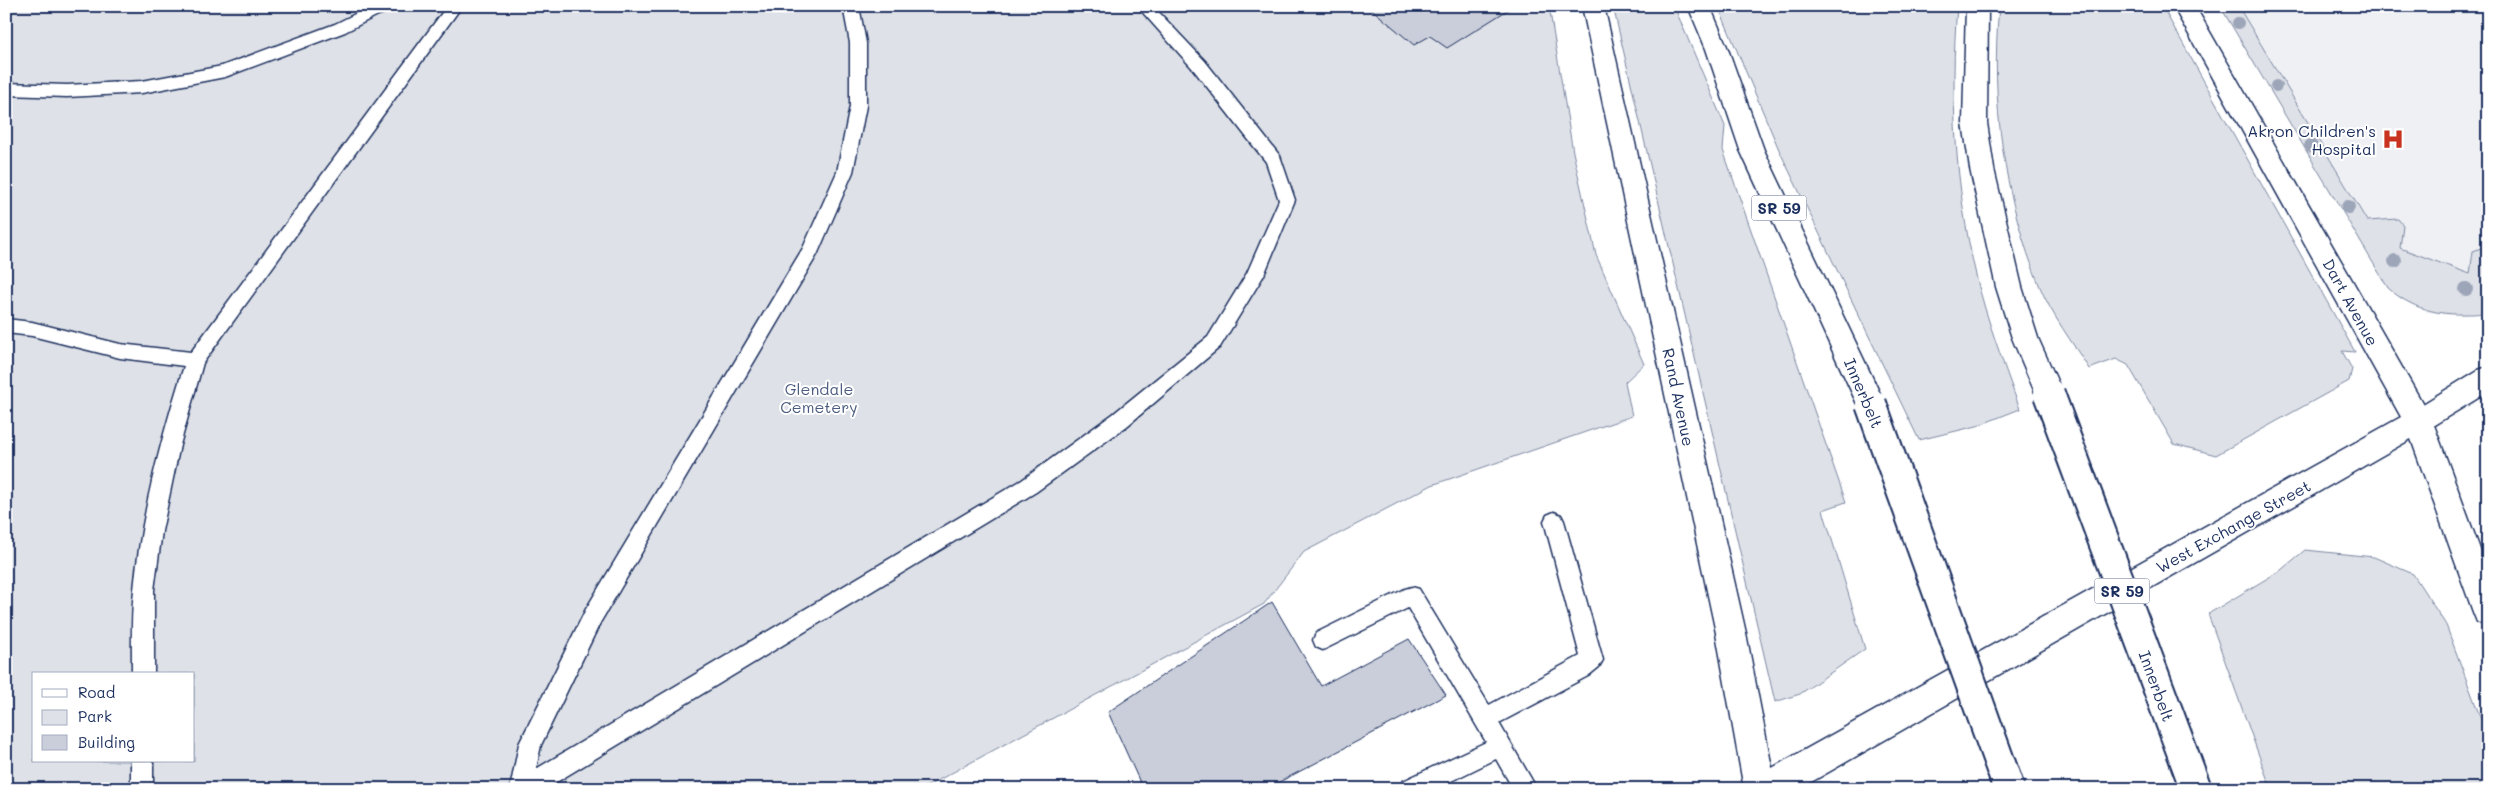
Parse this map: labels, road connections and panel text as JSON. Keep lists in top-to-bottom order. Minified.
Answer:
{"streets":{"main road":["SR 59","Dart Avenue","Innerbelt","Rand Avenue","West Exchange Street"]},"crossings":[["Dart Avenue","West Exchange Street"]],"parks":["Glendale Cemetery"],"places":{"hospital":["Akron Children's Hospital"]},"legend":["Road","Park","Building"]}
